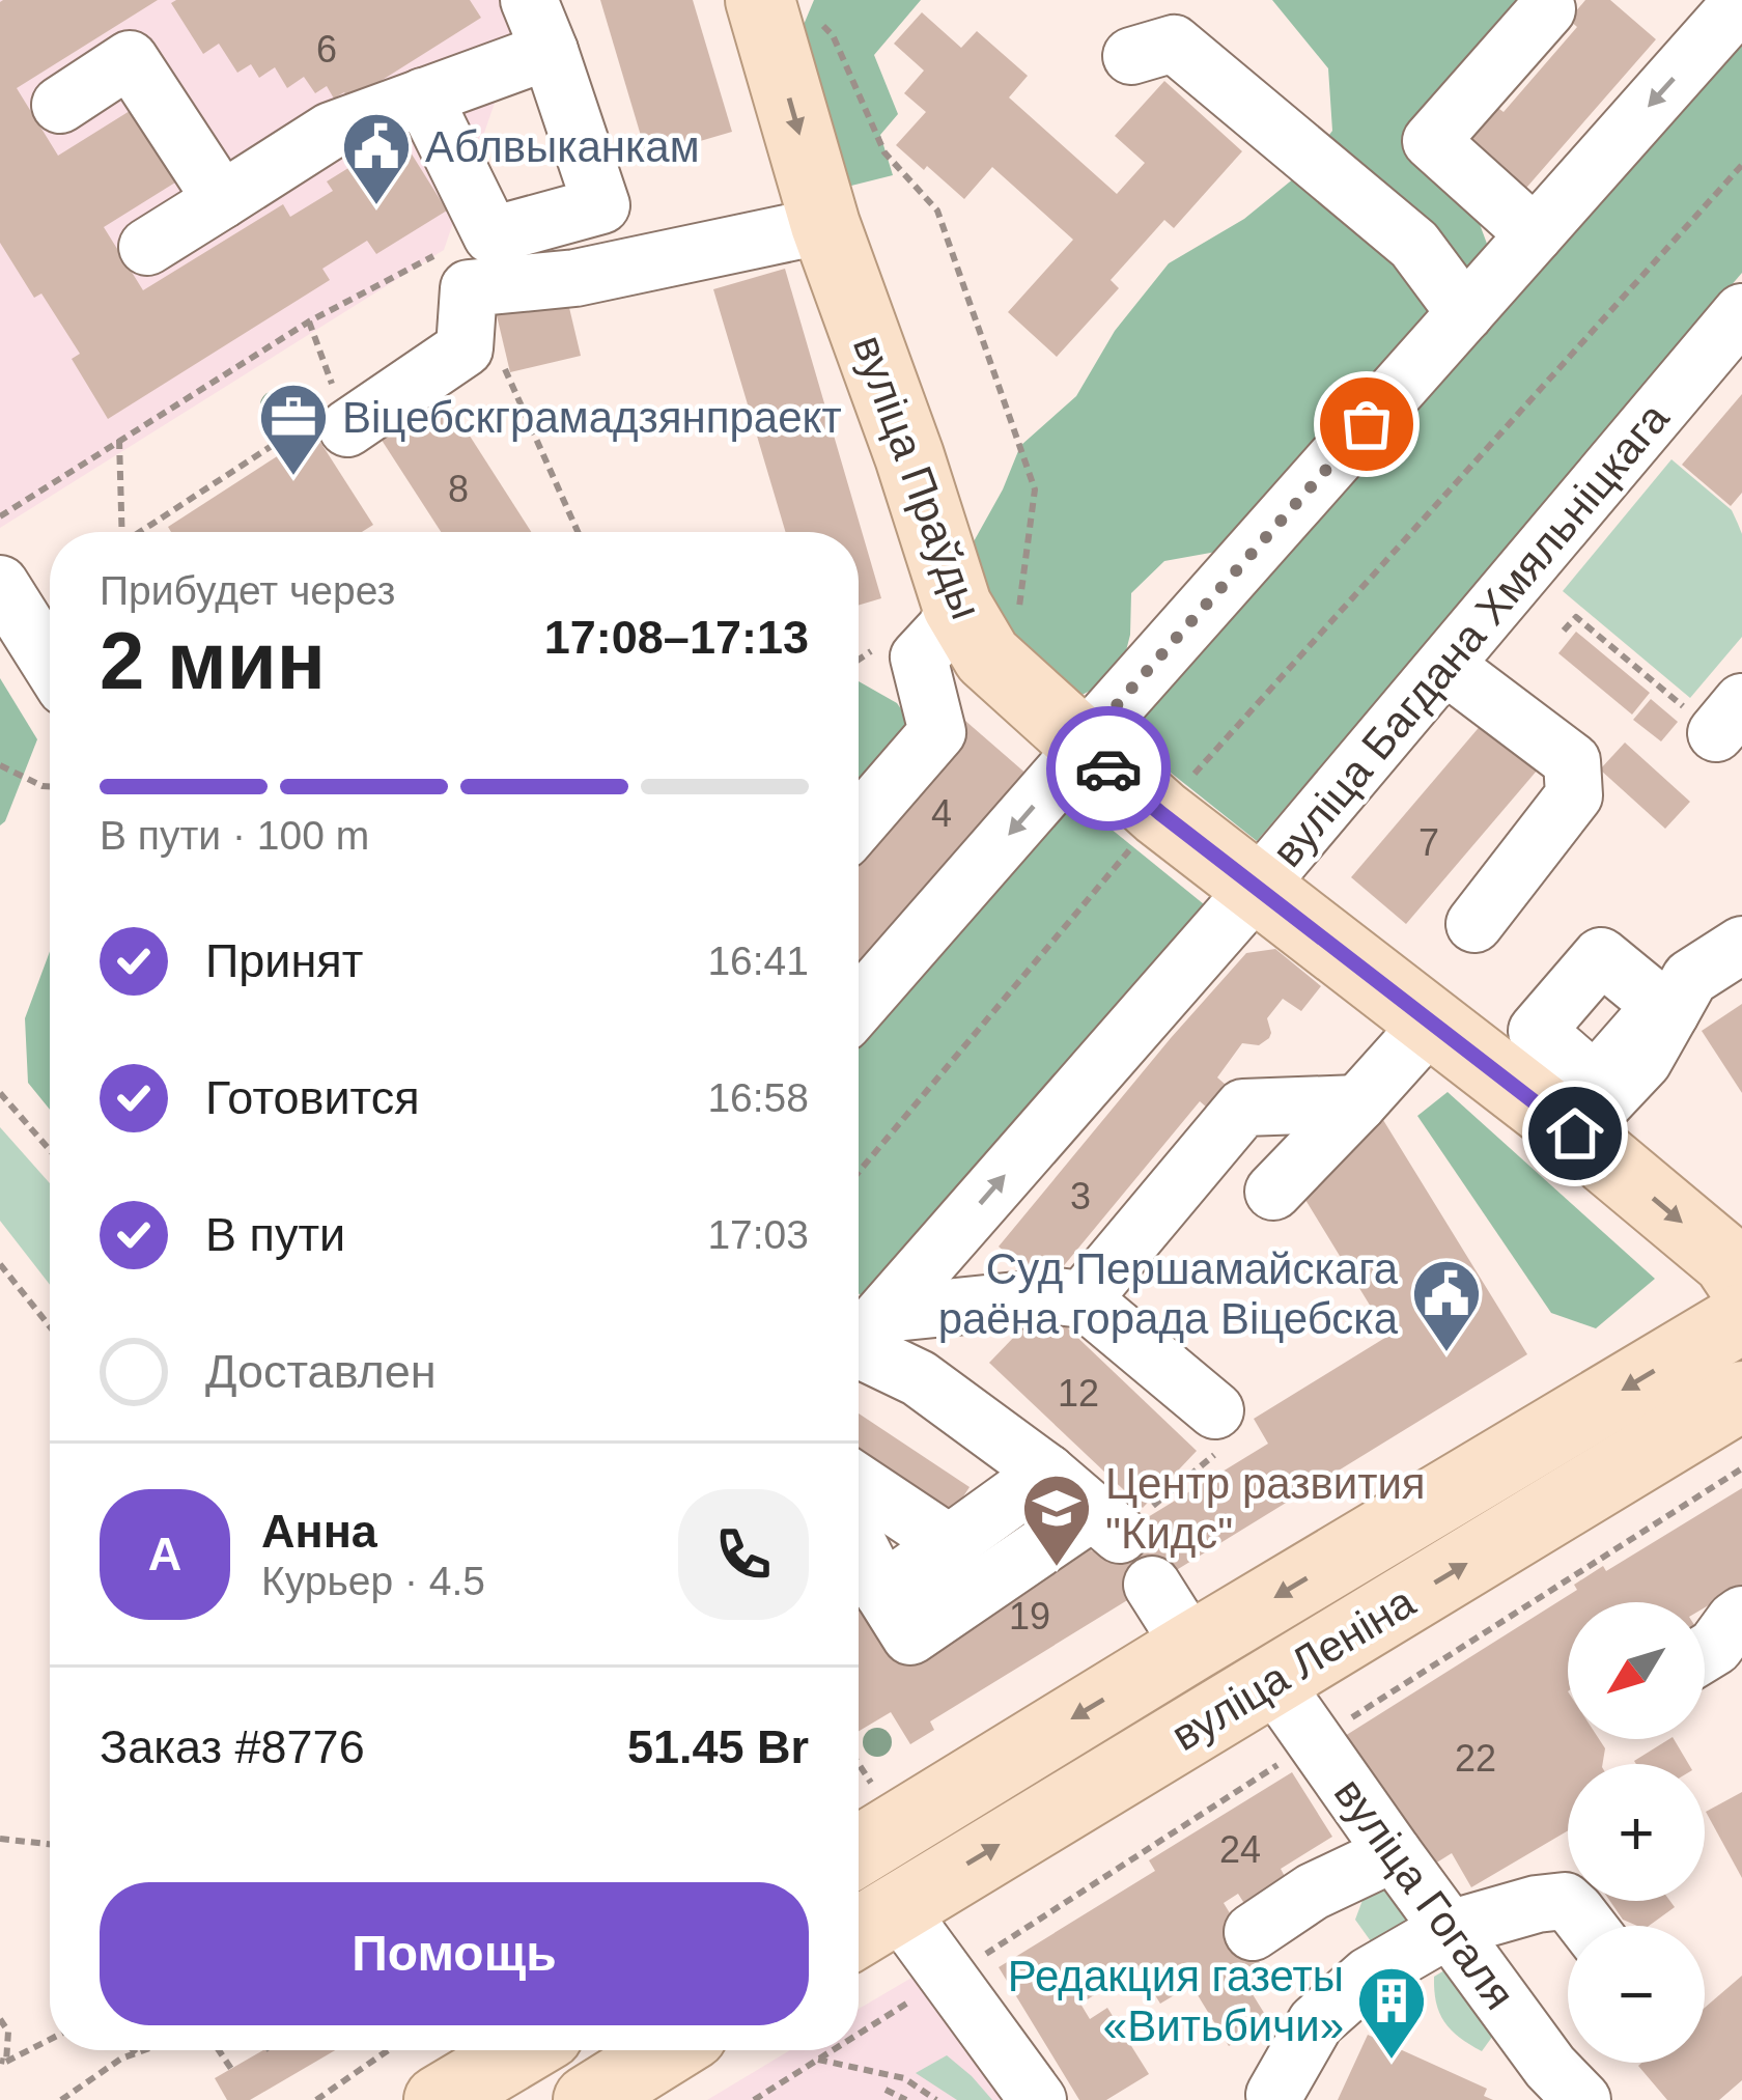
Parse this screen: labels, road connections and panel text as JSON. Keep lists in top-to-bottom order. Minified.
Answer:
{"streets":{"main road":["вуліца Праўды","вуліца Леніна"],"street":["вуліца Багдана Хмяльніцкага","вуліца Гогаля"]},"crossings":[["вуліца Праўды","вуліца Багдана Хмяльніцкага"],["вуліца Леніна","вуліца Гогаля"]],"places":{"public building":["Аблвыканкам","Суд Першамайскага раёна горада Віцебска"],"office":["Віцебскграмадзянпраект"],"school or university":["Центр развития \"Кидс\""],"building":["Редакция газеты «Витьбичи»"]},"house_numbers":["6","8","4","7","3","12","19","22","24"],"north":"bottom left","page":{"heading":["2 мин","Прибудет через","17:08–17:13"],"panel":["Анна","Курьер · 4.5","Заказ #8776","51.45 Br"],"bar":"В пути · 100 m","list":[["Принят","16:41"],["Готовится","16:58"],["В пути","17:03"],"Доставлен"],"round":"А","map_buttons":["+","−"],"buttons":"Помощь"}}
